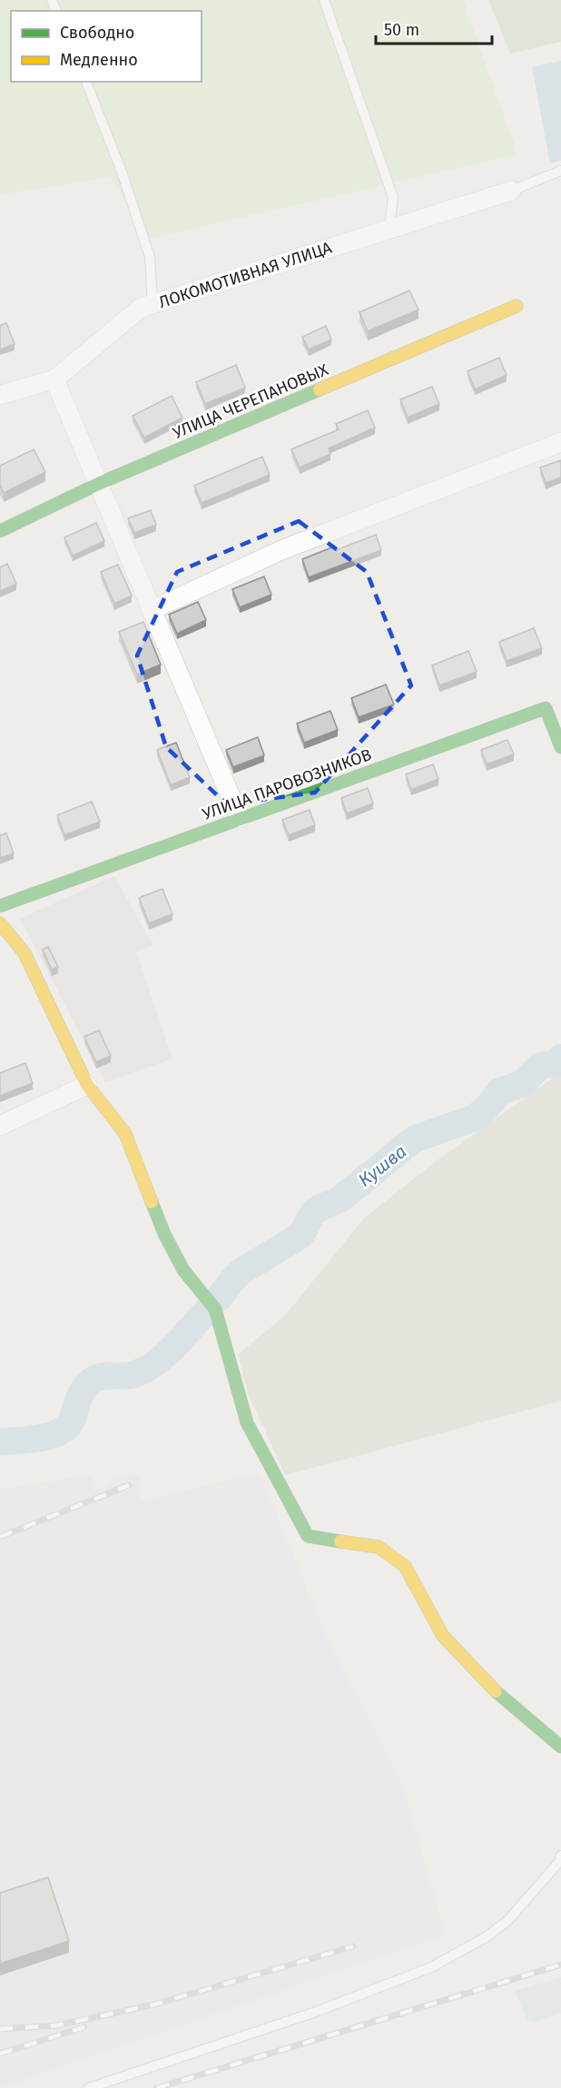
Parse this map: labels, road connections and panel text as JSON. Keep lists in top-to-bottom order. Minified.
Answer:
{"streets":{"street":["ЛОКОМОТИВНАЯ УЛИЦА","УЛИЦА ЧЕРЕПАНОВЫХ","УЛИЦА ПАРОВОЗНИКОВ"]},"water":["Кушва"],"legend":["Свободно","Медленно"],"scale_bar":"50 m"}
